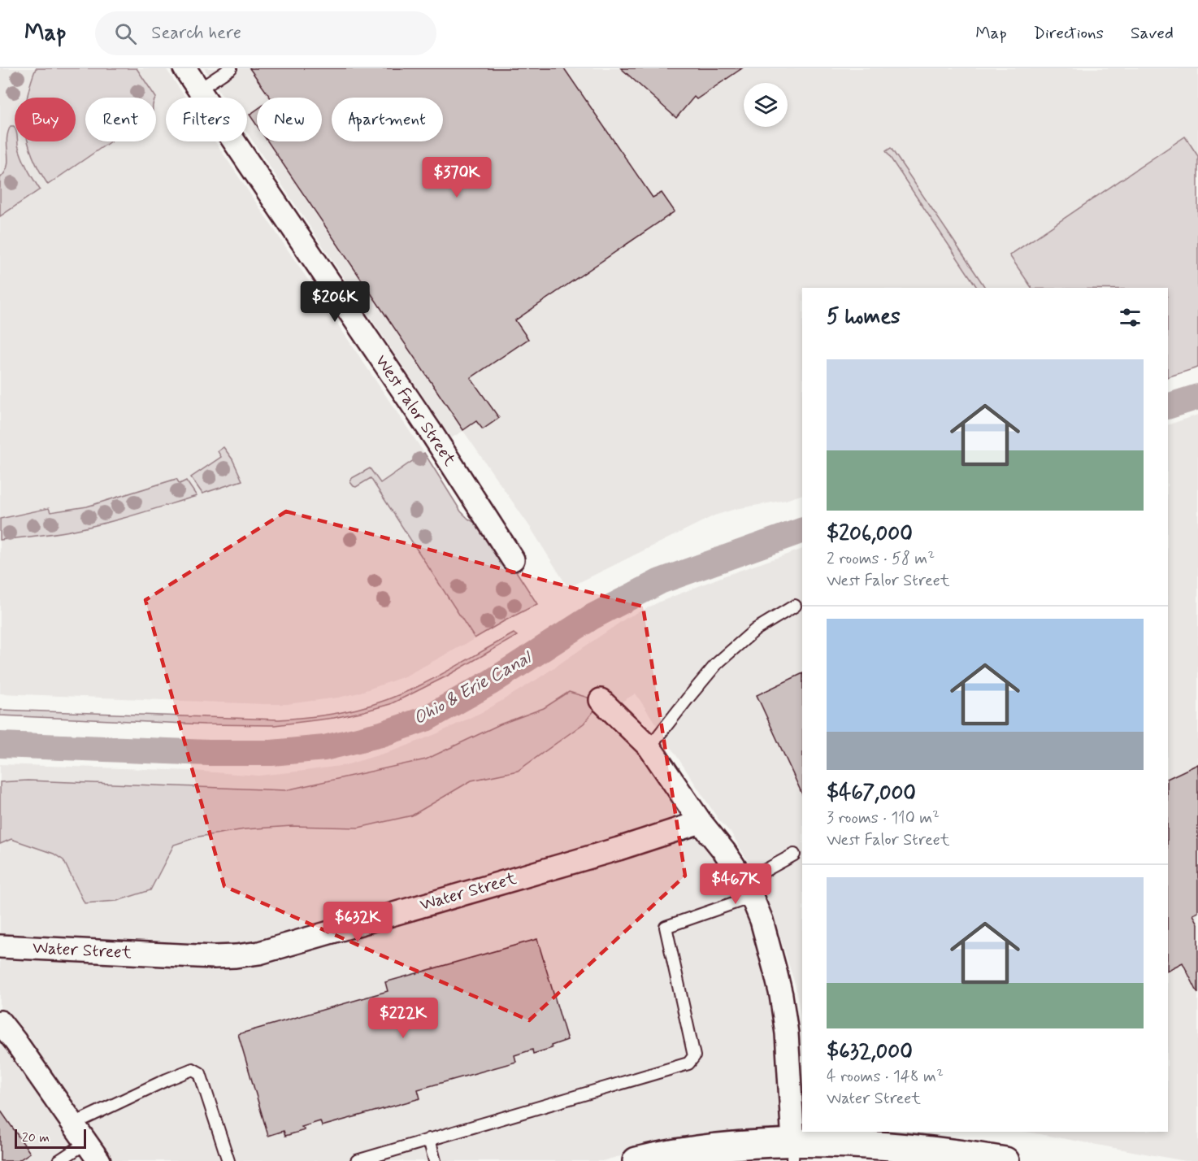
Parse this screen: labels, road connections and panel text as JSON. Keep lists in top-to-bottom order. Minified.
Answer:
{"streets":{"street":["West Falor Street","Water Street"]},"water":["Ohio & Erie Canal"],"scale_bar":"20 m","page":{"header":"Map","search":"Search here","nav":["Map","Directions","Saved"],"chip":["Buy","Rent","Filters","New","Apartment"],"price":["$370K","$206K","$467K","$632K","$222K"],"heading":"5 homes","list":[{"name":"$206,000","note":"2 rooms · 58 m² · West Falor Street"},{"name":"$467,000","note":"3 rooms · 110 m² · West Falor Street"},{"name":"$632,000","note":"4 rooms · 148 m² · Water Street"}],"scale":"20 m"}}
